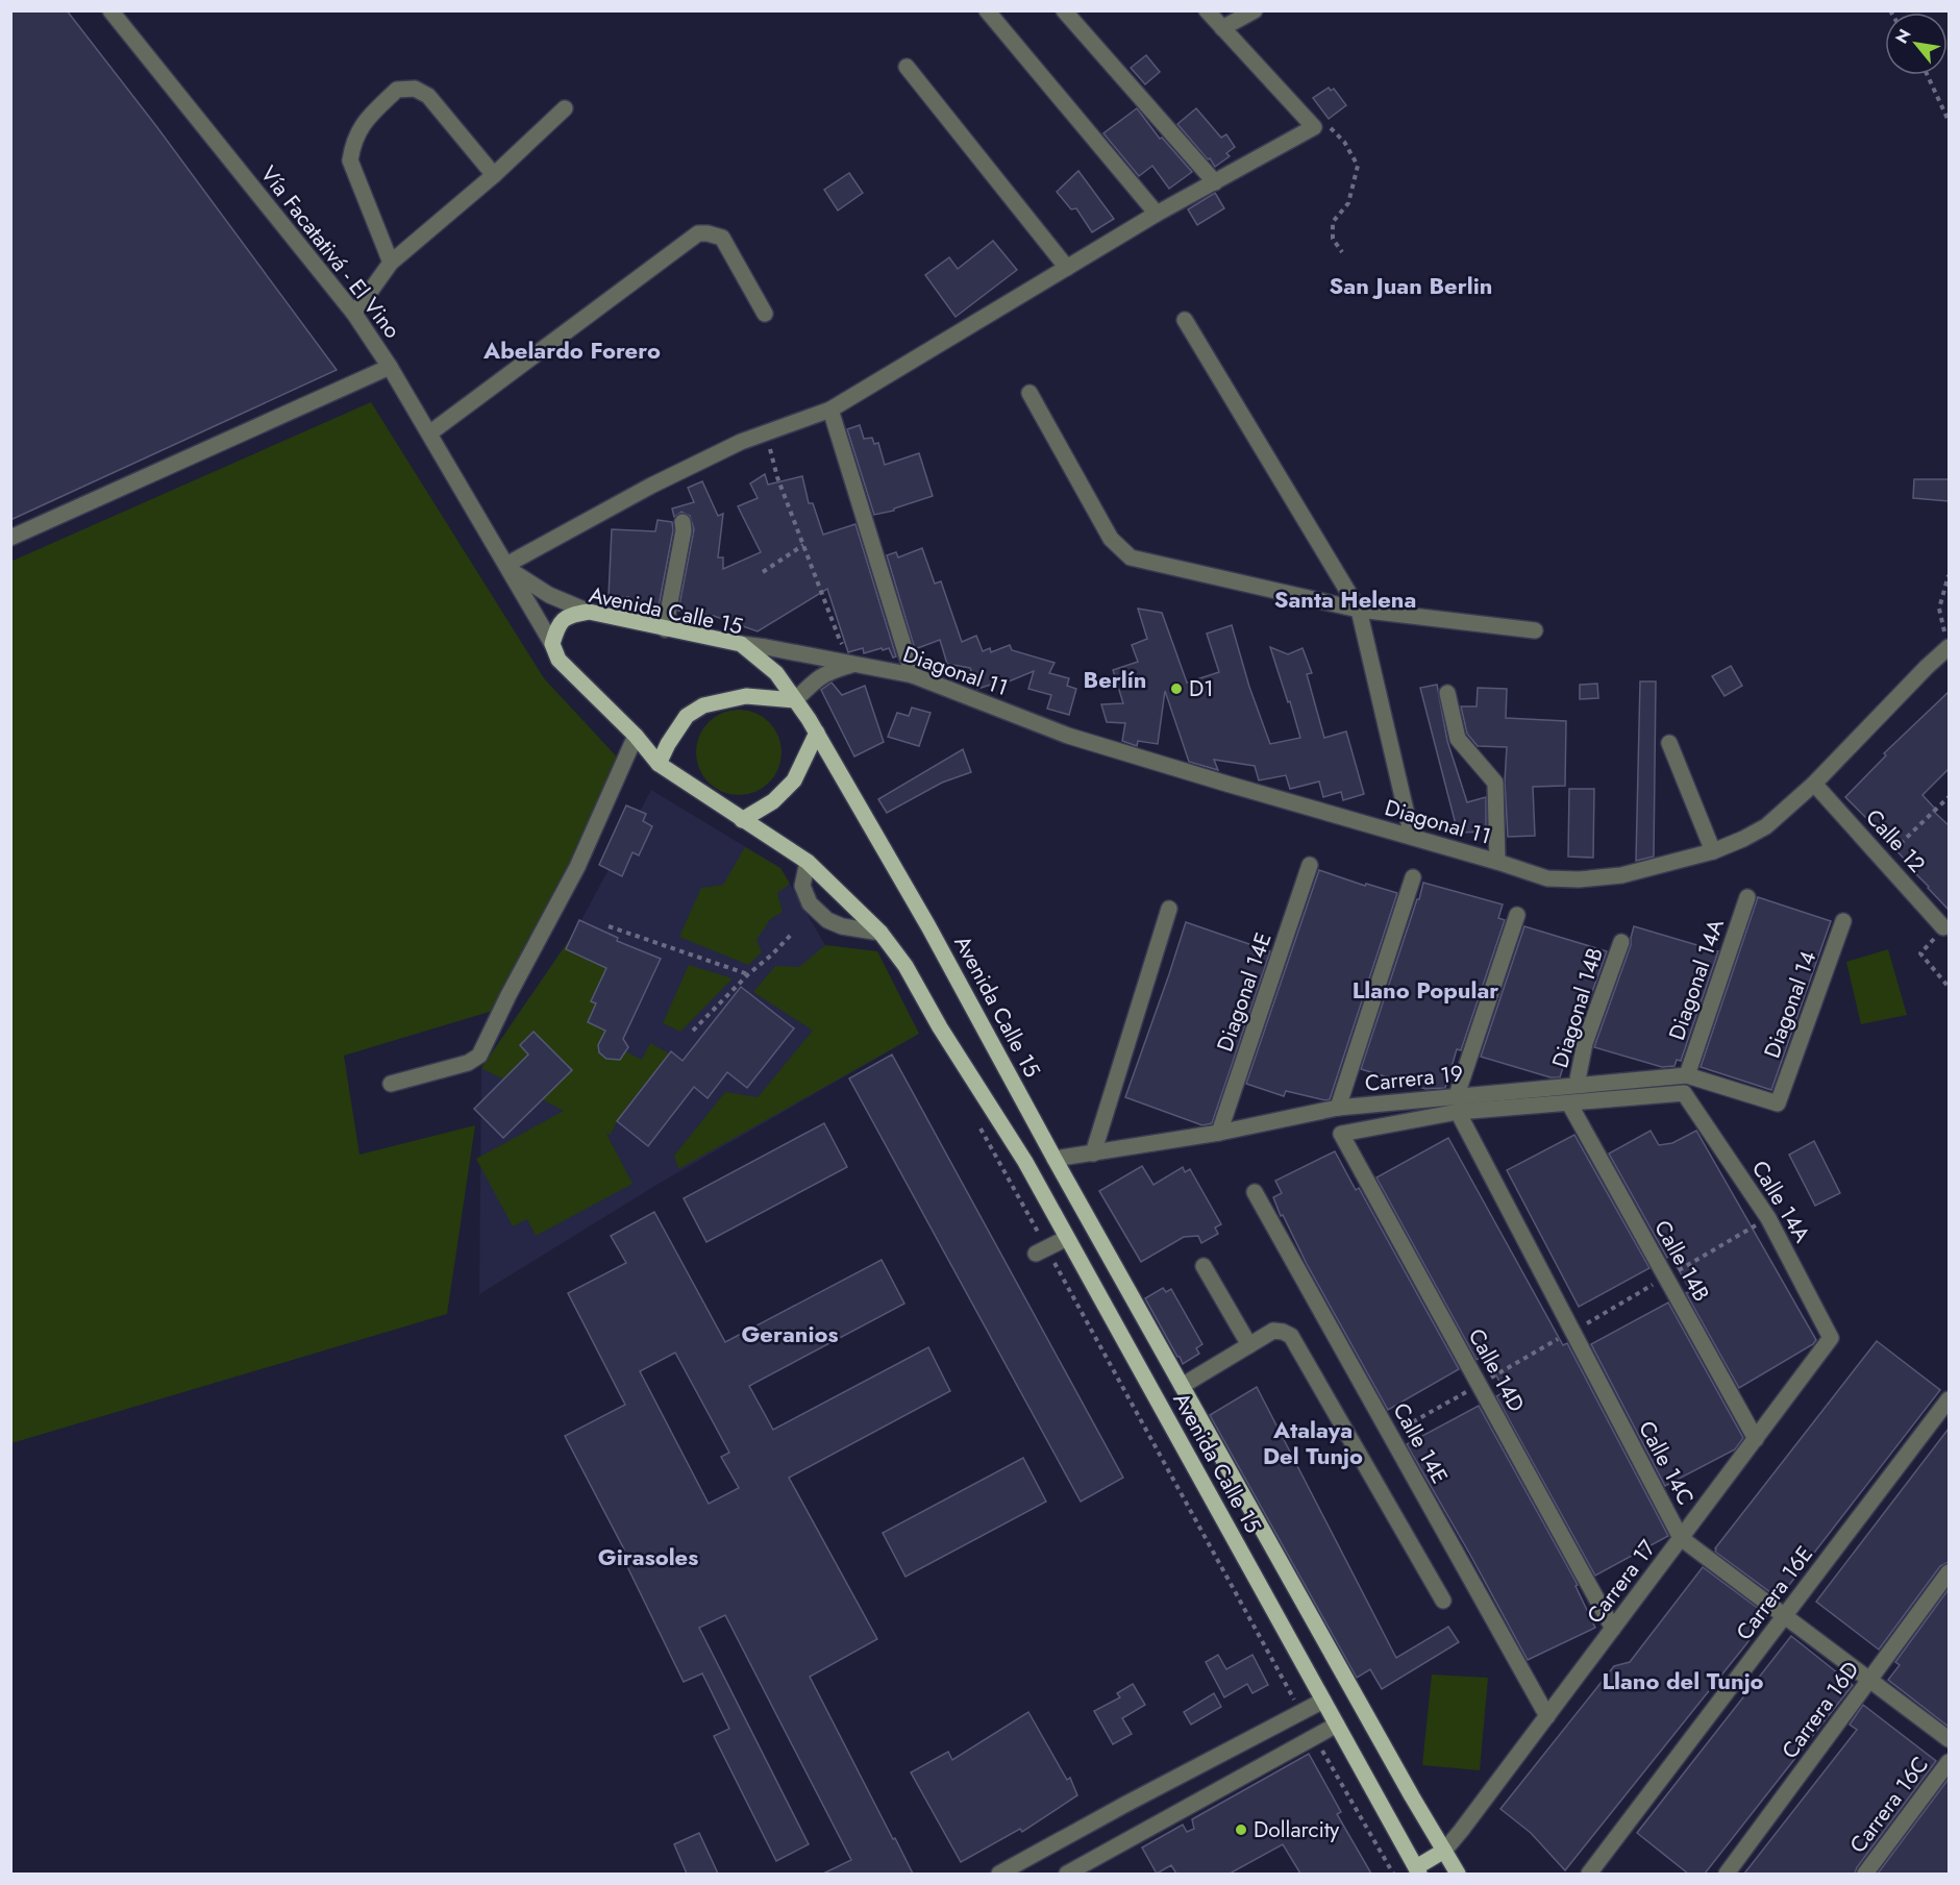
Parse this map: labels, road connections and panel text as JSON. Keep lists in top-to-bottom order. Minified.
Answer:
{"streets":{"main road":["Avenida Calle 15"],"street":["Vía Facatativá - El Vino","Diagonal 11","Calle 12","Diagonal 14A","Diagonal 14E","Diagonal 14","Diagonal 14B","Carrera 19","Calle 14A","Calle 14B","Calle 14D","Calle 14E","Calle 14C","Carrera 17","Carrera 16E","Carrera 16D","Carrera 16C"]},"crossings":[["Vía Facatativá - El Vino","Avenida Calle 15"],["Avenida Calle 15","Diagonal 11"],["Avenida Calle 15","Carrera 19"],["Avenida Calle 15","Carrera 17"],["Diagonal 11","Calle 12"],["Diagonal 14A","Carrera 19"],["Diagonal 14E","Carrera 19"],["Diagonal 14","Carrera 19"],["Diagonal 14B","Carrera 19"],["Carrera 19","Calle 14D"],["Carrera 19","Calle 14C"],["Calle 14A","Calle 14B"],["Calle 14A","Carrera 17"],["Calle 14B","Carrera 17"],["Calle 14D","Calle 14C"],["Calle 14D","Carrera 17"],["Calle 14E","Carrera 17"],["Calle 14C","Carrera 17"],["Calle 14C","Carrera 16E"],["Calle 14C","Carrera 16D"]],"districts":["San Juan Berlin","Abelardo Forero","Santa Helena","Berlín","Llano Popular","Geranios","Atalaya Del Tunjo","Girasoles","Llano del Tunjo"],"places":["D1","Dollarcity"],"north":"top left"}
